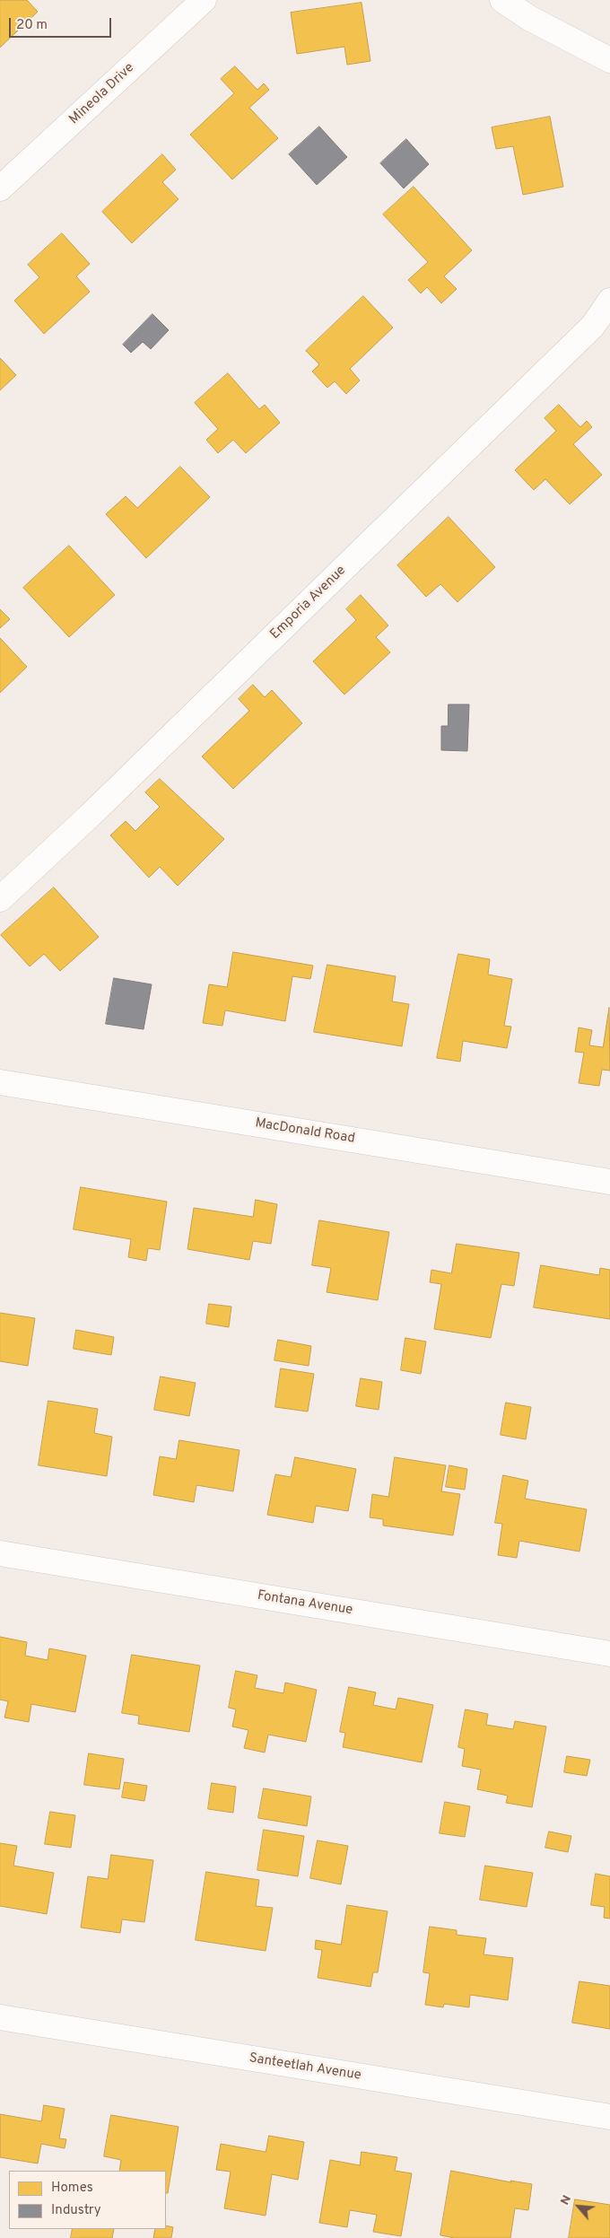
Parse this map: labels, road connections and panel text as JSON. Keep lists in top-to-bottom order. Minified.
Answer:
{"streets":{"street":["Mineola Drive","Emporia Avenue","MacDonald Road","Fontana Avenue","Santeetlah Avenue"]},"legend":["Homes","Industry"],"scale_bar":"20 m","north":"top left"}
